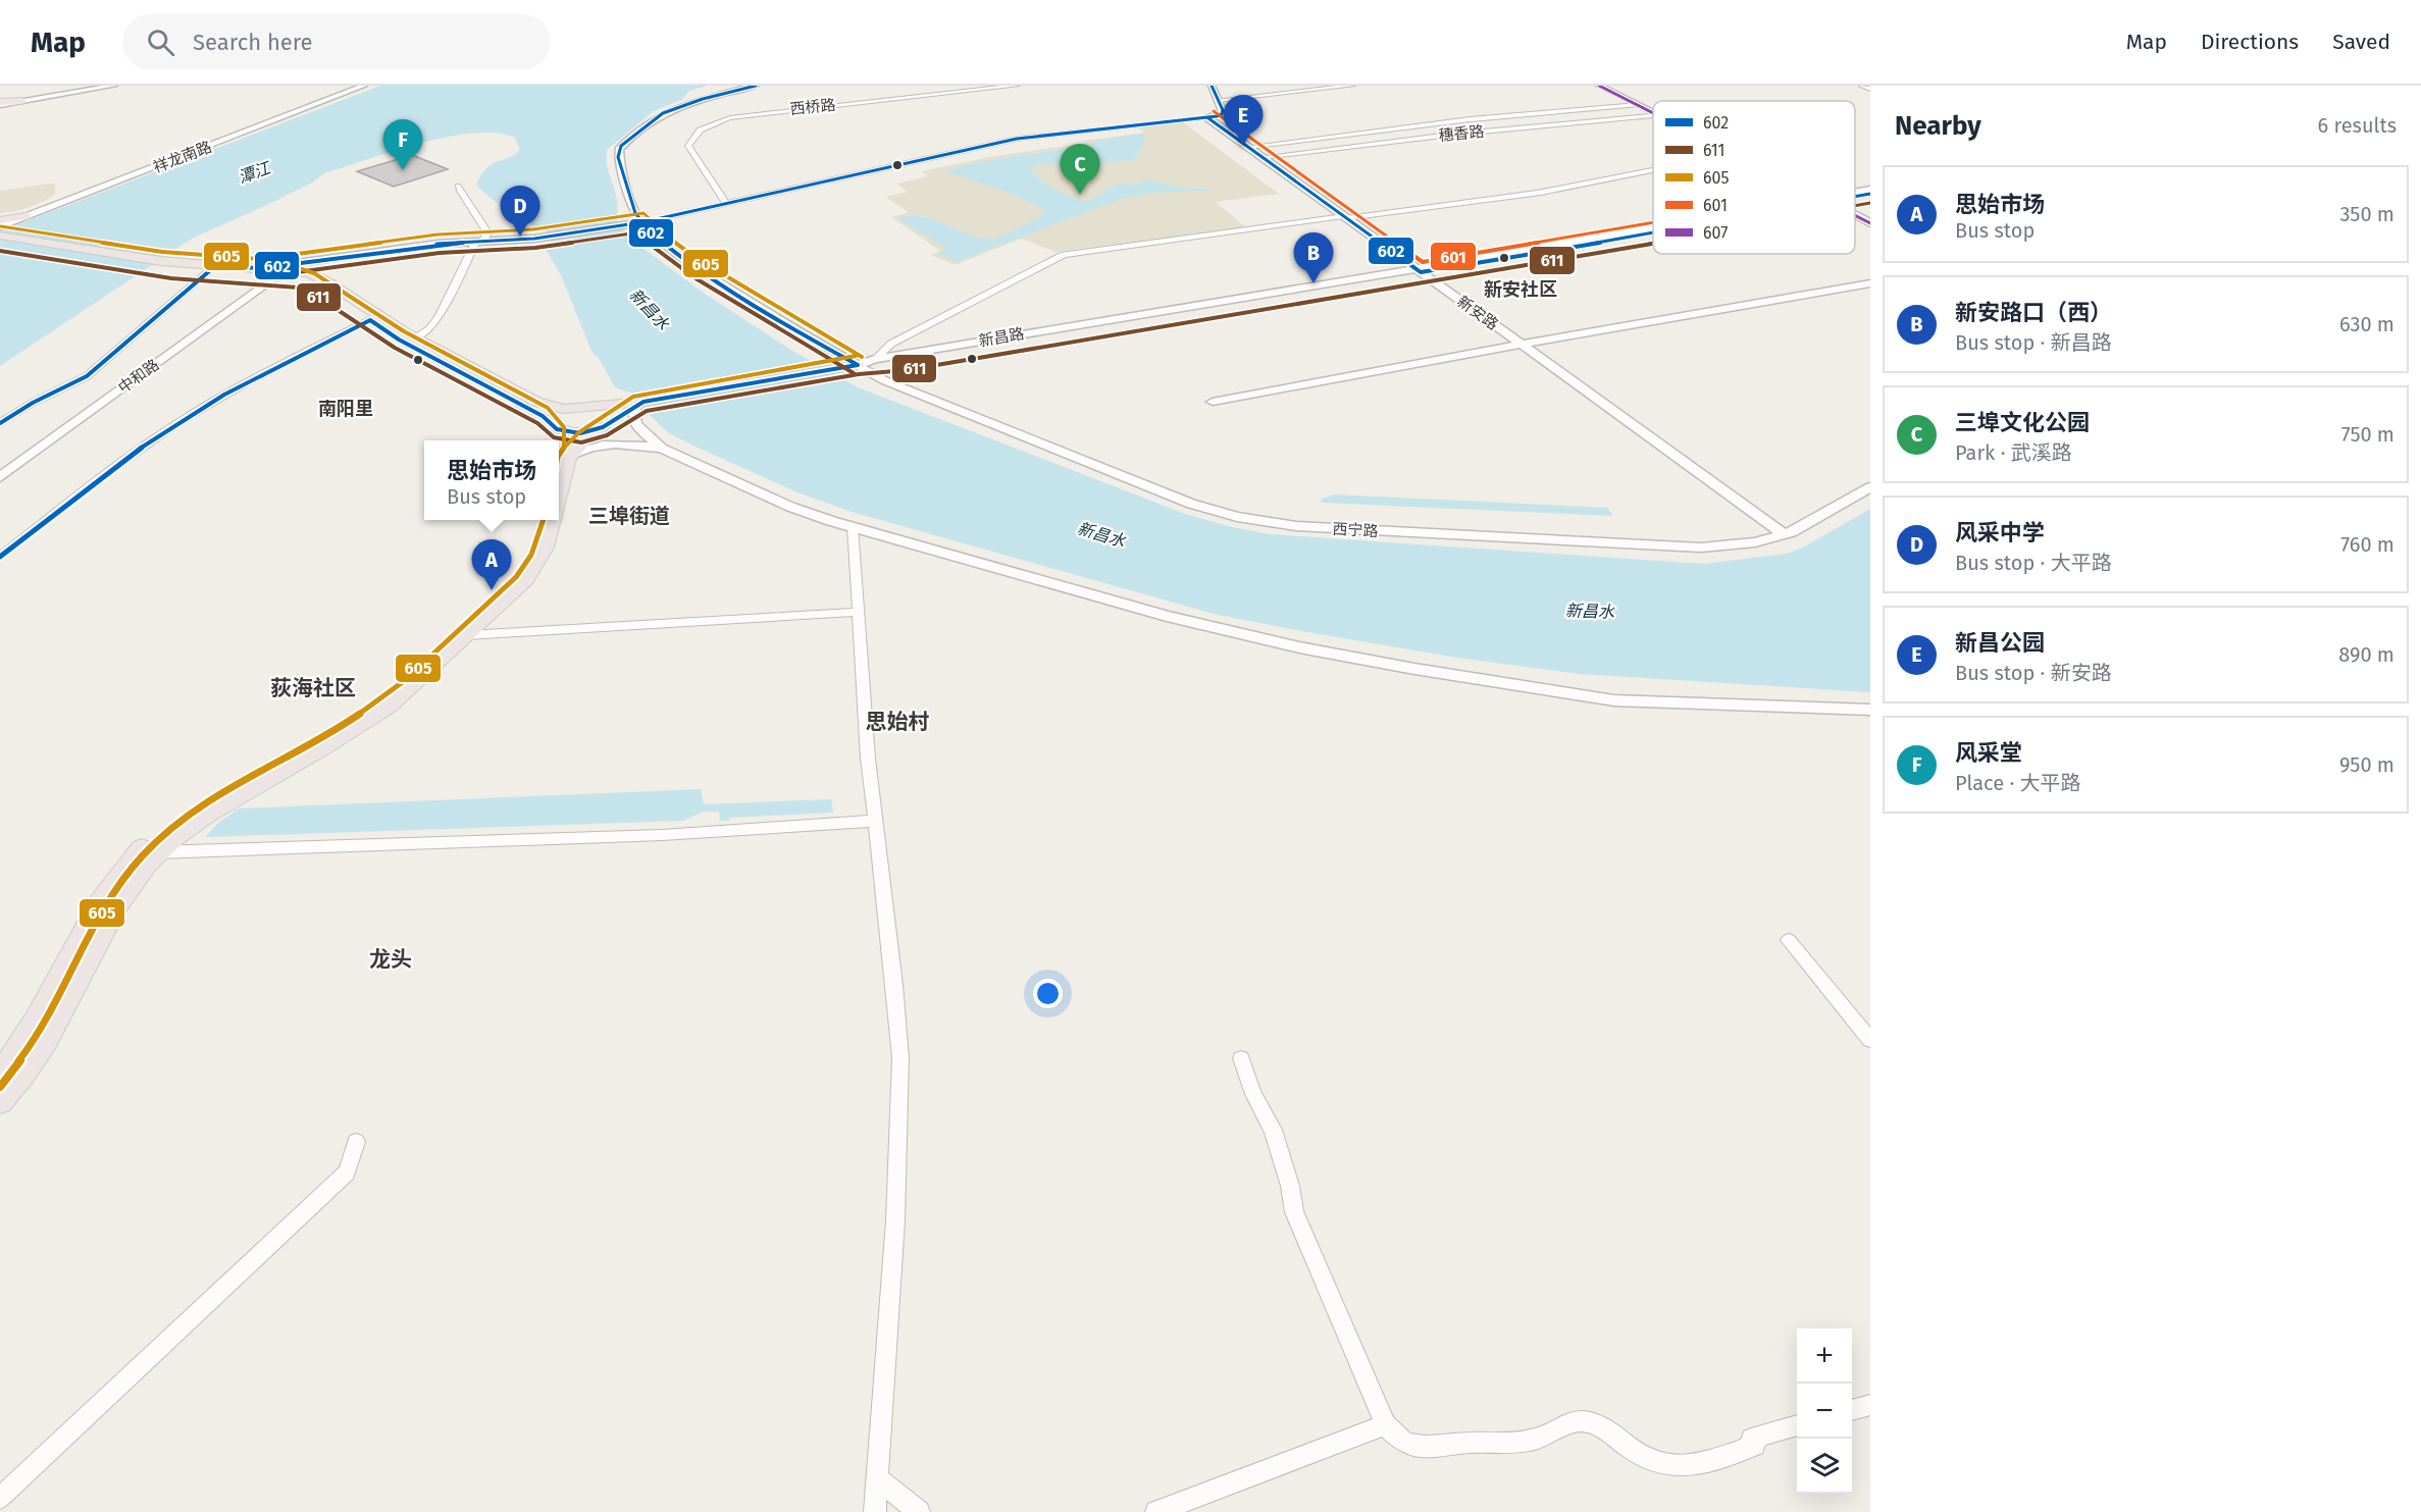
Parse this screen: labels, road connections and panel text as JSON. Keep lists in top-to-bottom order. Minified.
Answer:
{"streets":{"street":["西桥路","穗香路","祥龙南路","新安路","新昌路","中和路","西宁路"]},"crossings":[["穗香路","新安路"],["新安路","新昌路"],["新安路","西宁路"],["新昌路","西宁路"]],"districts":["新安社区","南阳里","三埠街道","荻海社区","思始村","龙头"],"water":["潭江","新昌水"],"lines":["transit line 602","transit line 607","transit line 601","transit line 611","transit line 605"],"legend":["602","611","605","601","607"],"page":{"header":"Map","search":"Search here","nav":["Map","Directions","Saved"],"heading":["Nearby","6 results"],"pins":["E","F","C","D","B","A"],"list":[{"mark":"A","name":"思始市场","note":"Bus stop","value":"350 m"},{"mark":"B","name":"新安路口（西）","note":"Bus stop · 新昌路","value":"630 m"},{"mark":"C","name":"三埠文化公园","note":"Park · 武溪路","value":"750 m"},{"mark":"D","name":"风采中学","note":"Bus stop · 大平路","value":"760 m"},{"mark":"E","name":"新昌公园","note":"Bus stop · 新安路","value":"890 m"},{"mark":"F","name":"风采堂","note":"Place · 大平路","value":"950 m"}],"popup":["思始市场","Bus stop"],"map_buttons":["+","−"]}}
